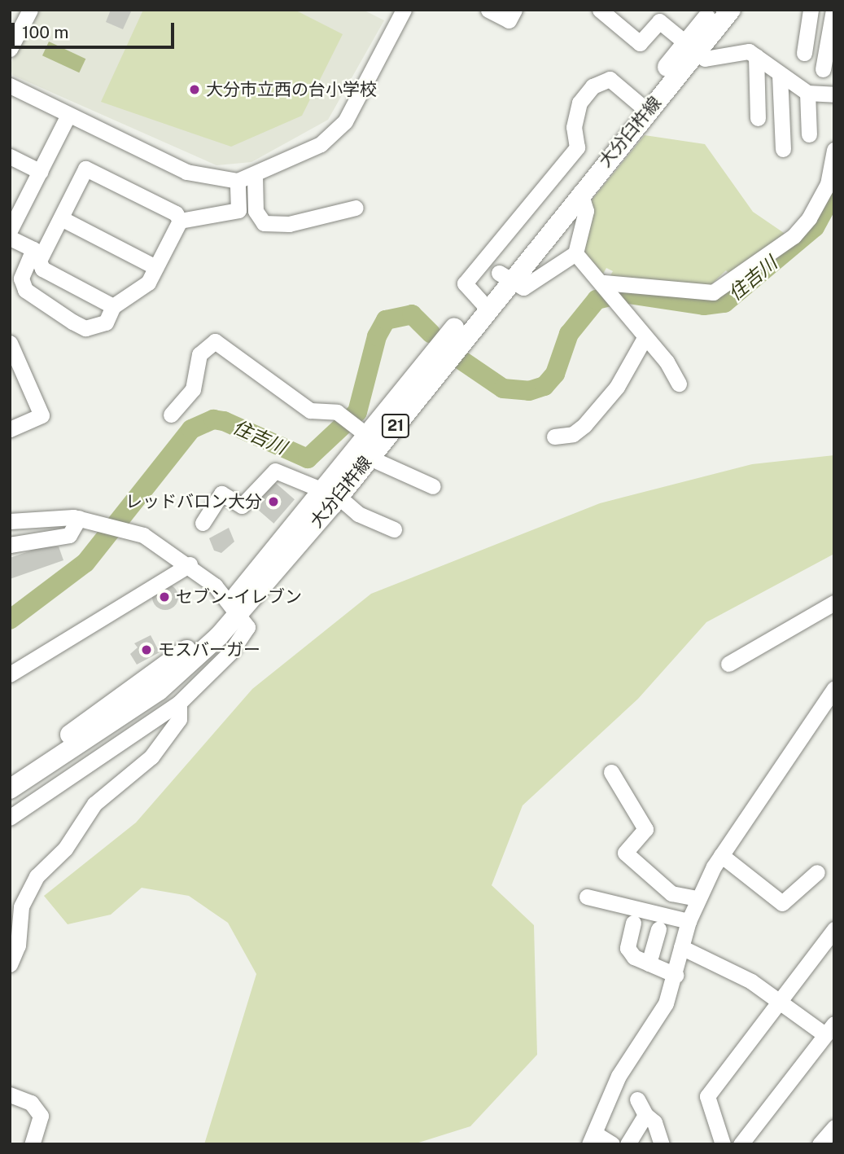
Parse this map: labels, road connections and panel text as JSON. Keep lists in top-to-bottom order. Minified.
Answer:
{"streets":{"main road":["大分臼杵線","21"]},"water":["住吉川"],"places":["大分市立西の台小学校","レッドバロン大分","セブン-イレブン","モスバーガー"],"scale_bar":"100 m"}
